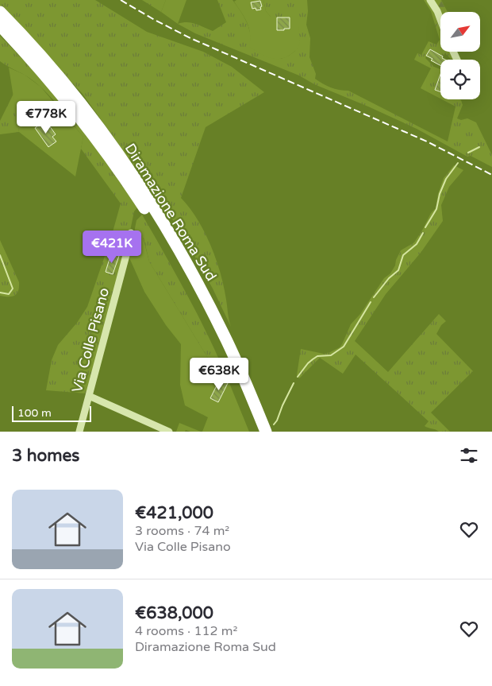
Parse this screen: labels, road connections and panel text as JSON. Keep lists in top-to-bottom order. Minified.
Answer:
{"streets":{"highway":["Diramazione Roma Sud"],"street":["Via Colle Pisano"]},"scale_bar":"100 m","north":"top right","page":{"price":["€778K","€421K","€638K"],"scale":"100 m","heading":"3 homes","list":[{"name":"€421,000","note":"3 rooms · 74 m² · Via Colle Pisano"},{"name":"€638,000","note":"4 rooms · 112 m² · Diramazione Roma Sud"}]}}
